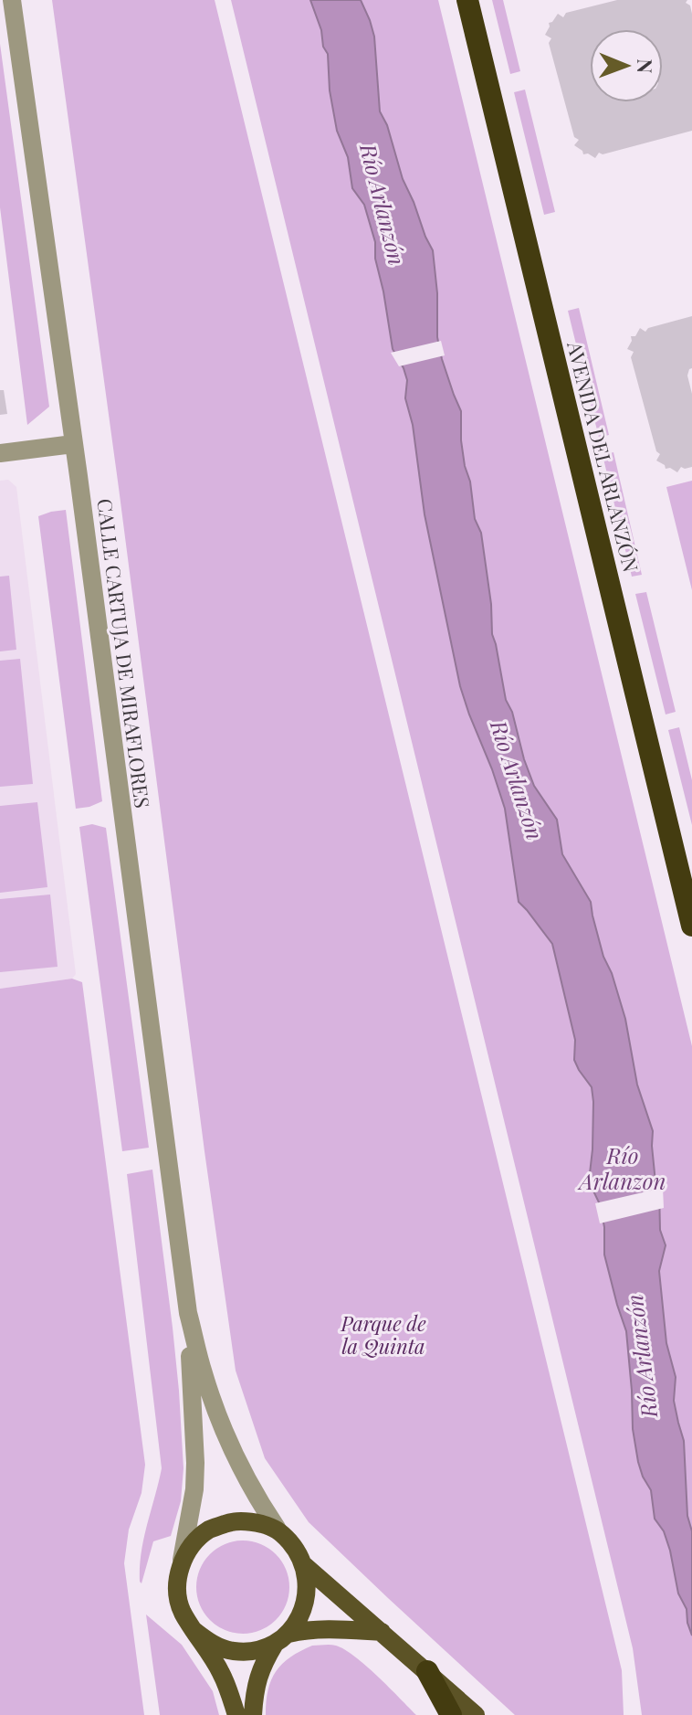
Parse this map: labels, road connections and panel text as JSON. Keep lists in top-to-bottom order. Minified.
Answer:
{"streets":{"highway":["AVENIDA DEL ARLANZÓN"],"street":["CALLE CARTUJA DE MIRAFLORES"]},"water":["Río Arlanzón","Río Arlanzon"],"parks":["Parque de la Quinta"],"north":"right"}
